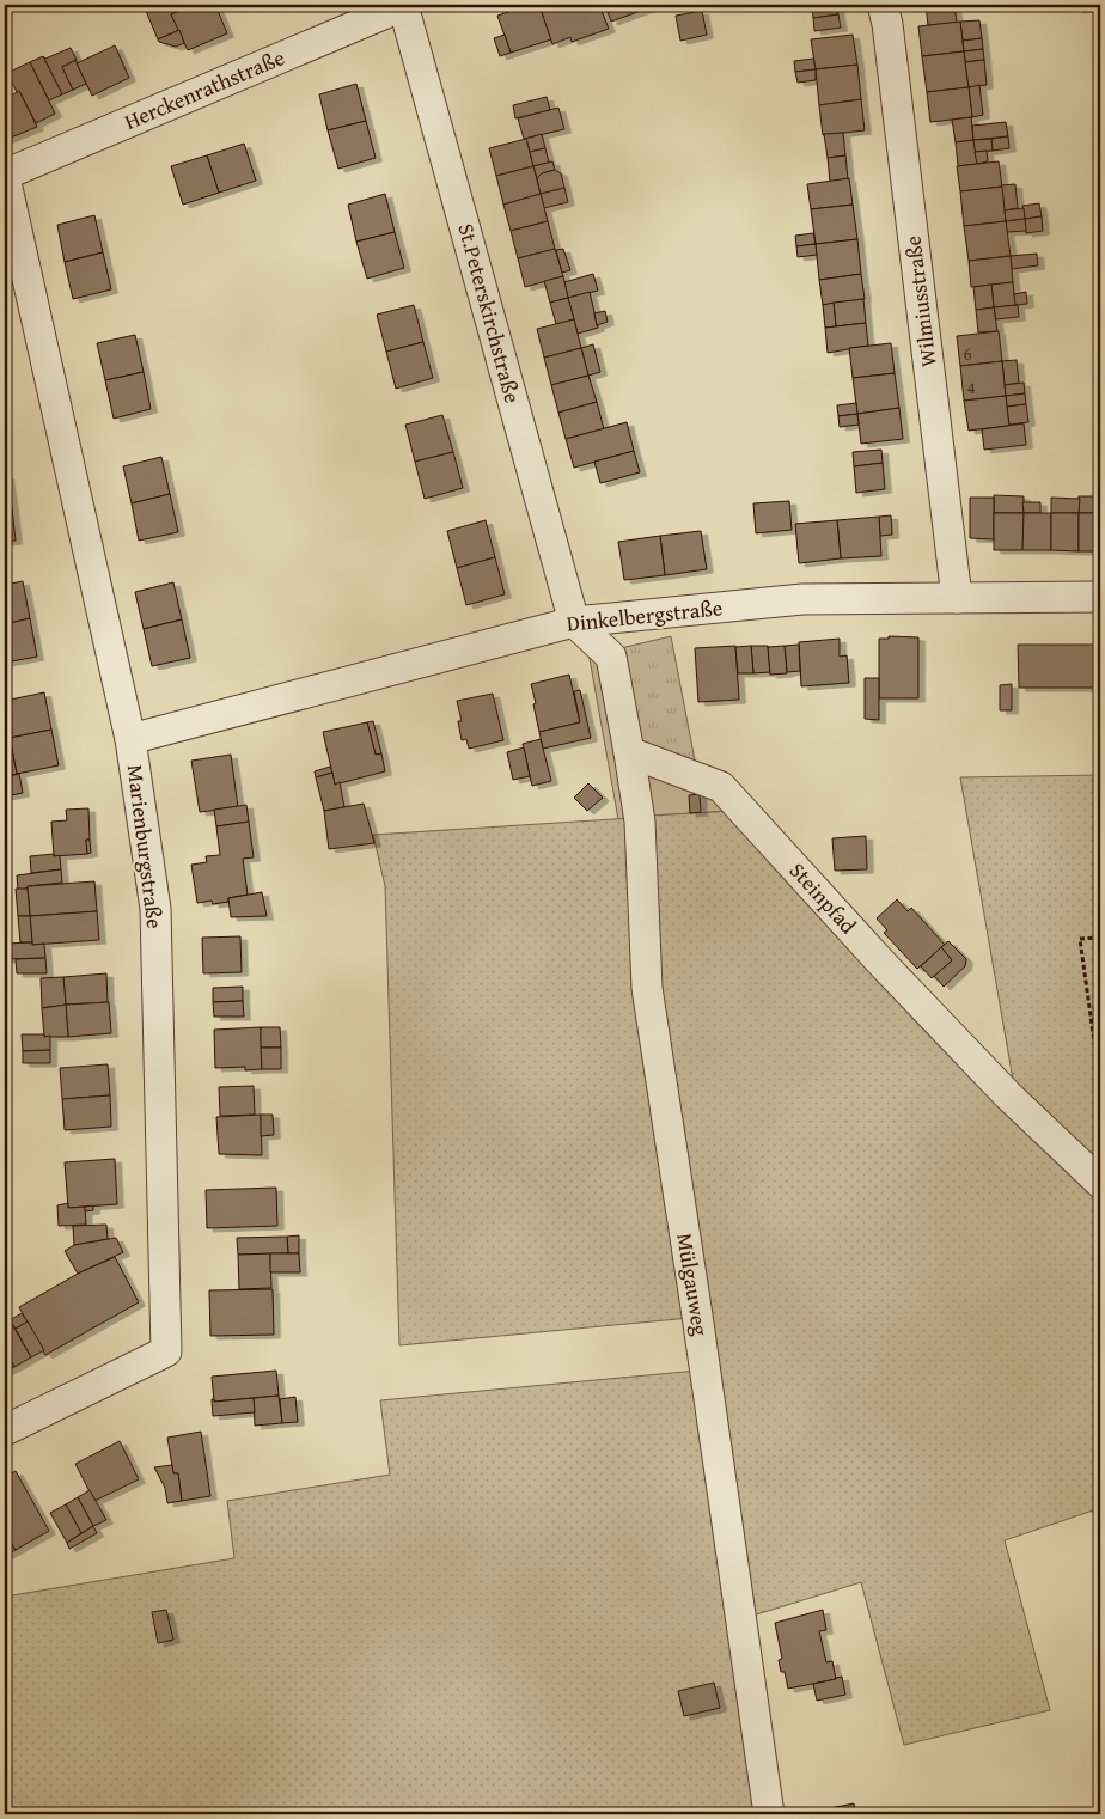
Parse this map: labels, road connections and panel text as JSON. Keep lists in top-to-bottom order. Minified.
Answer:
{"streets":{"street":["Herckenrathstraße","Wilmiusstraße","St.Peterskirchstraße","Dinkelbergstraße","Marienburgstraße","Steinpfad","Mülgauweg"]},"crossings":[["Herckenrathstraße","St.Peterskirchstraße"],["Herckenrathstraße","Marienburgstraße"],["Wilmiusstraße","Dinkelbergstraße"],["St.Peterskirchstraße","Dinkelbergstraße"],["Dinkelbergstraße","Marienburgstraße"],["Steinpfad","Mülgauweg"]],"house_numbers":["6","4"]}
